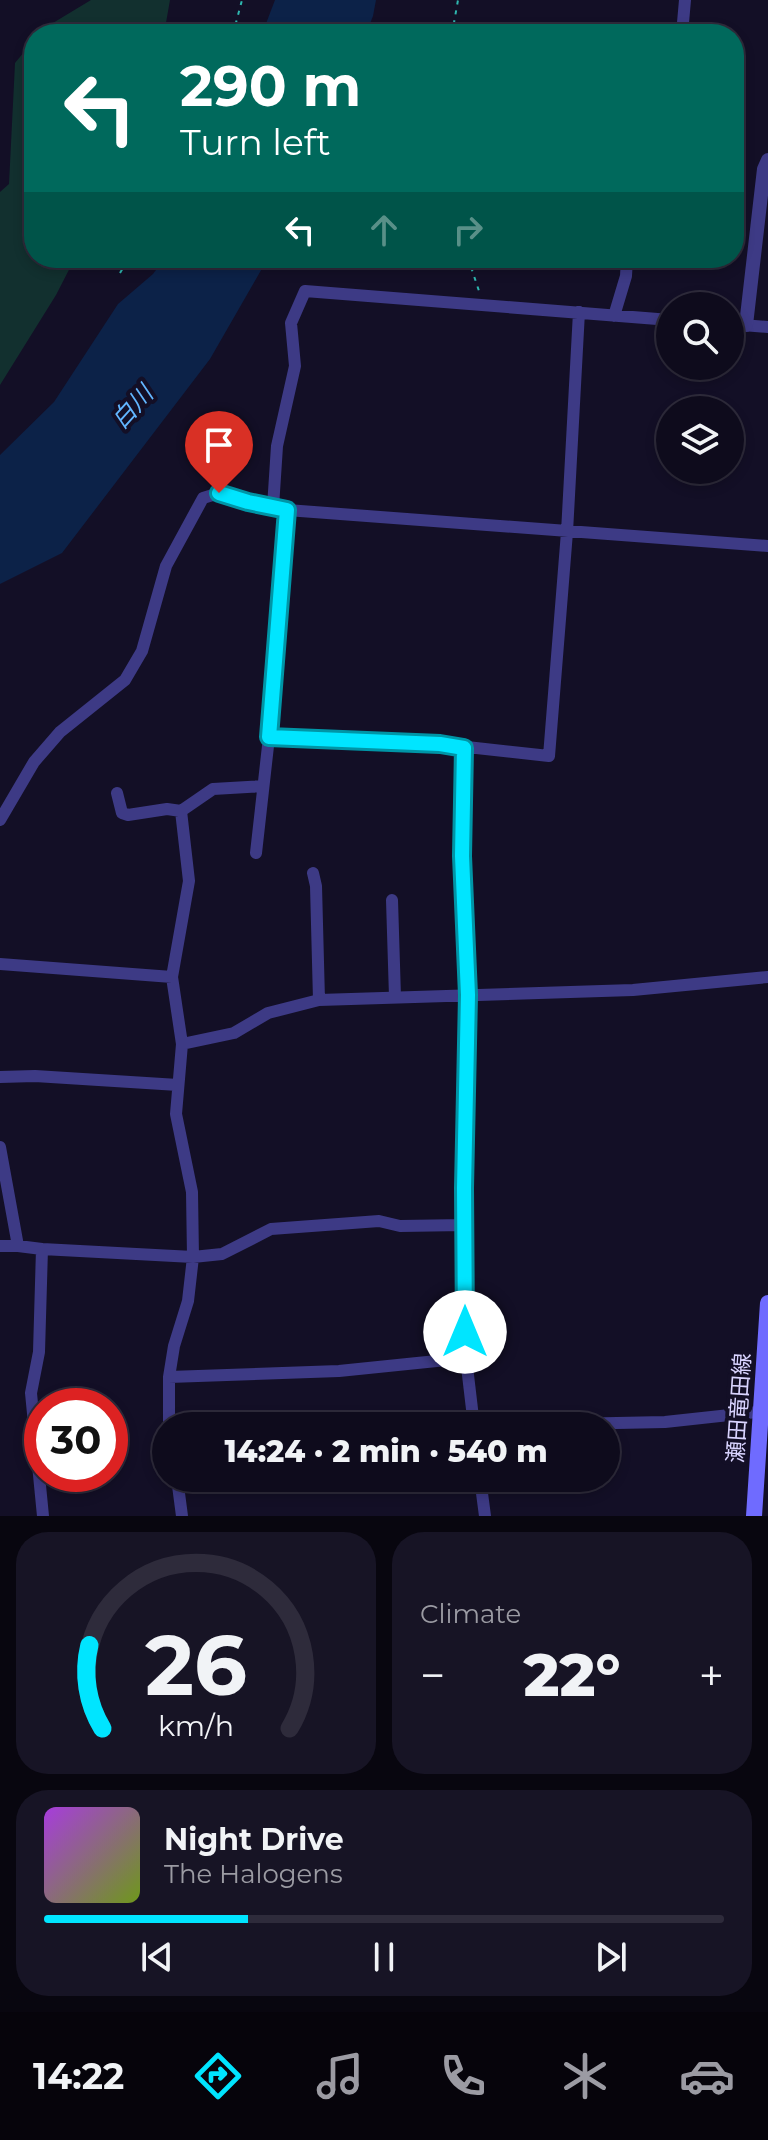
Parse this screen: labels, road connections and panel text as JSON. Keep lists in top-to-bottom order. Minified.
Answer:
{"streets":{"main road":["瀬田竜田線"]},"water":["白川"],"page":{"turn":["290 m","Turn left"],"limit":"30","trip":"14:24 · 2 min · 540 m","tile":"Climate","heat":["−","22°","+"],"song":["Night Drive","The Halogens"],"tabs":"14:22","gauge":["26","km/h"]}}
